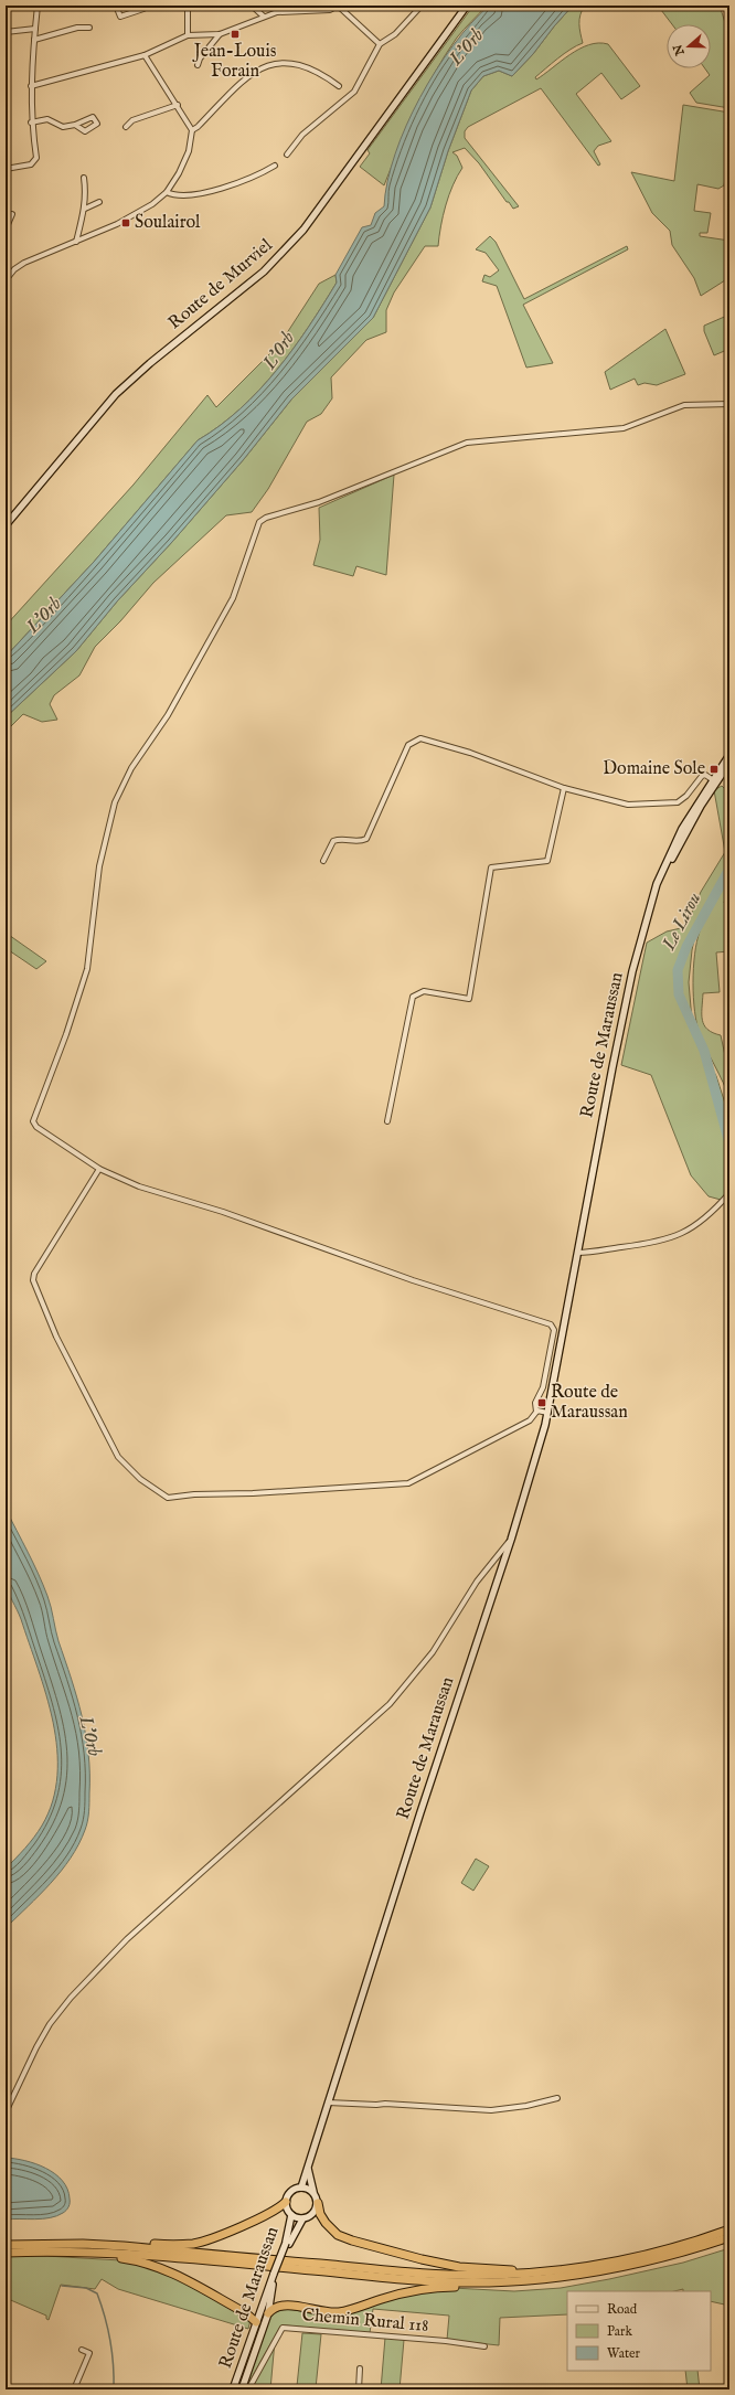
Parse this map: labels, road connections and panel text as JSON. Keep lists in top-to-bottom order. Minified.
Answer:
{"streets":{"main road":["Route de Murviel","Route de Maraussan"],"street":["Chemin Rural 118"]},"water":["L'Orb","Le Lirou"],"places":{"transit":["Jean-Louis Forain","Soulairol","Domaine Sole","Route de Maraussan"]},"legend":["Road","Park","Water"],"north":"left"}
